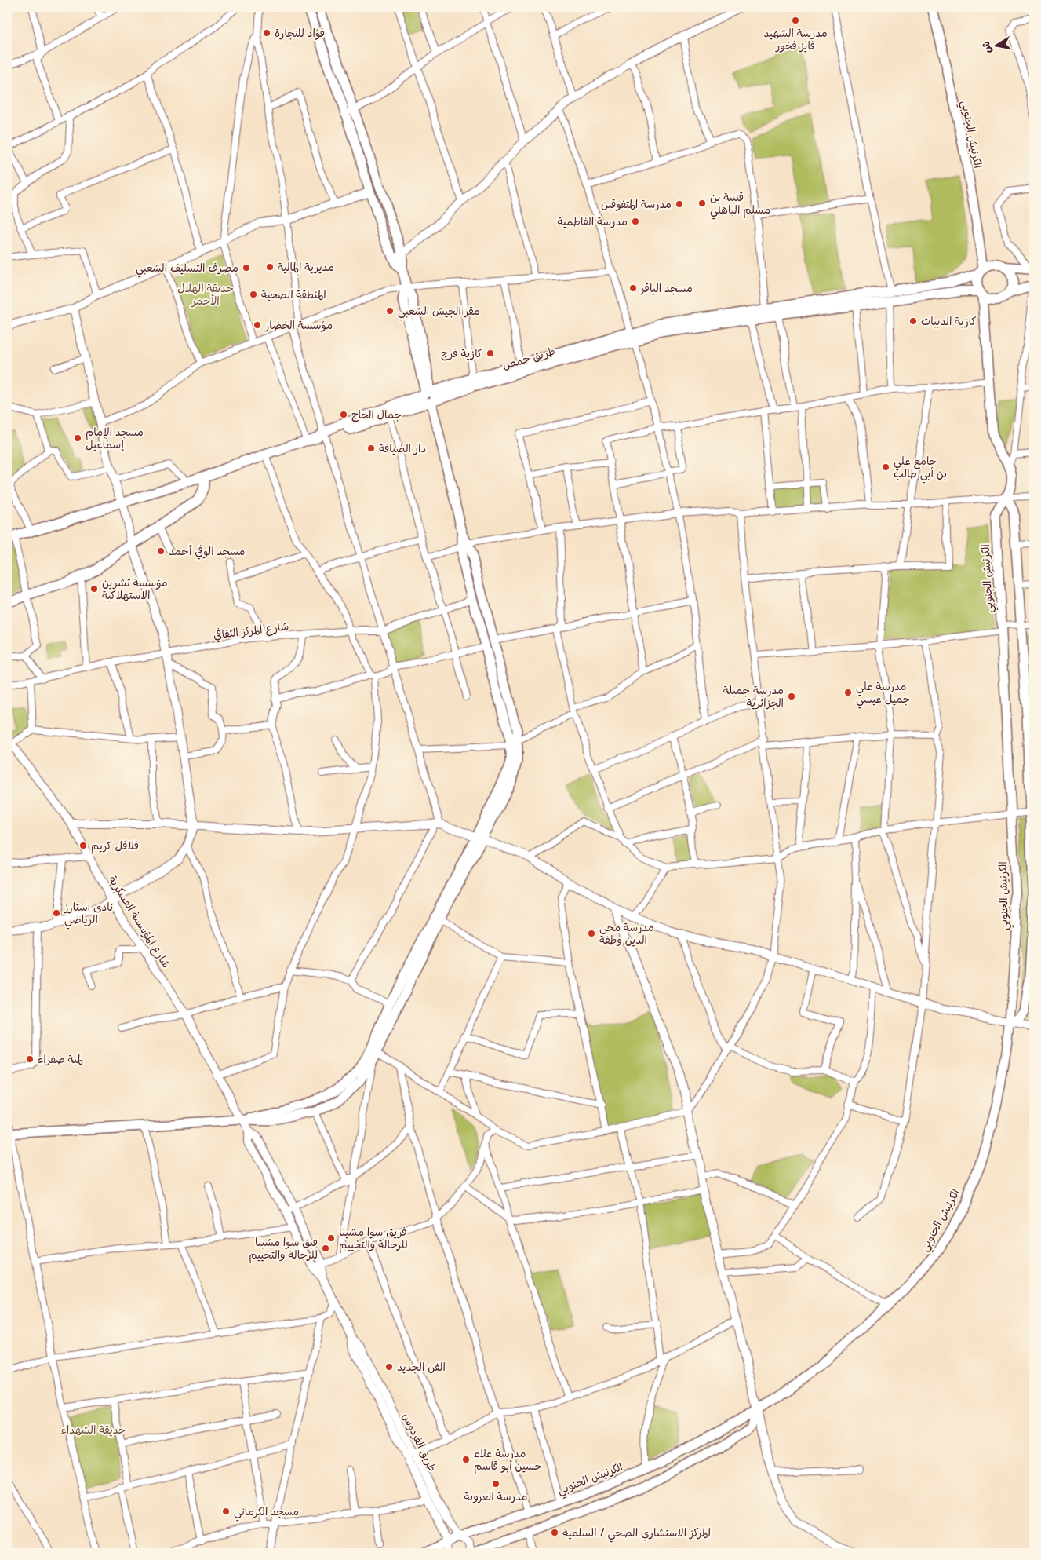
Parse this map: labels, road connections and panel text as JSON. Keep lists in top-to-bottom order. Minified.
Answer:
{"streets":{"main road":["الكرنيش الجنوبي","طريق حمص"],"street":["شارع المركز الثقافي","شارع المؤسسة العسكرية","طريق الفردوس"]},"crossings":[["الكرنيش الجنوبي","طريق الفردوس"],["شارع المؤسسة العسكرية","طريق الفردوس"]],"parks":["حديقة الهلال الأحمر","حديقة الشهداء"],"places":["مدرسة الشهيد فايز فخور","فؤاد للتجارة","قتيبة بن مسلم الباهلي","مدرسة المتفوقين","مدرسة الفاطمية","مديرية المالية","مصرف التسليف الشعبي","مسجد الباقر","المنطقة الصحية","مقر الجيش الشعبي","كازية الدبيات","مؤسسة الخضار","كازية فرج","جمال الحاج","مسجد الإمام إسماعيل","دار الضيافة","جامع علي بن أبي طالب","مسجد الوفي أحمد","مؤسسة تشرين الاستهلاكية","مدرسة علي جميل عيسي","مدرسة جميلة الجزائرية","فلافل كريم","نادي استارز الرياضي","مدرسة محي الدين وطفة","لمبة صفراء","فريق سوا مشينا للرحالة والتخييم","فيق سوا مشينا للرحالة والتخييم","الفن الجديد","مدرسة علاء حسين أبو قاسم","مدرسة العروبة","مسجد الكرماني","المركز الاستشاري الصحي / السلمية"],"north":"left"}
